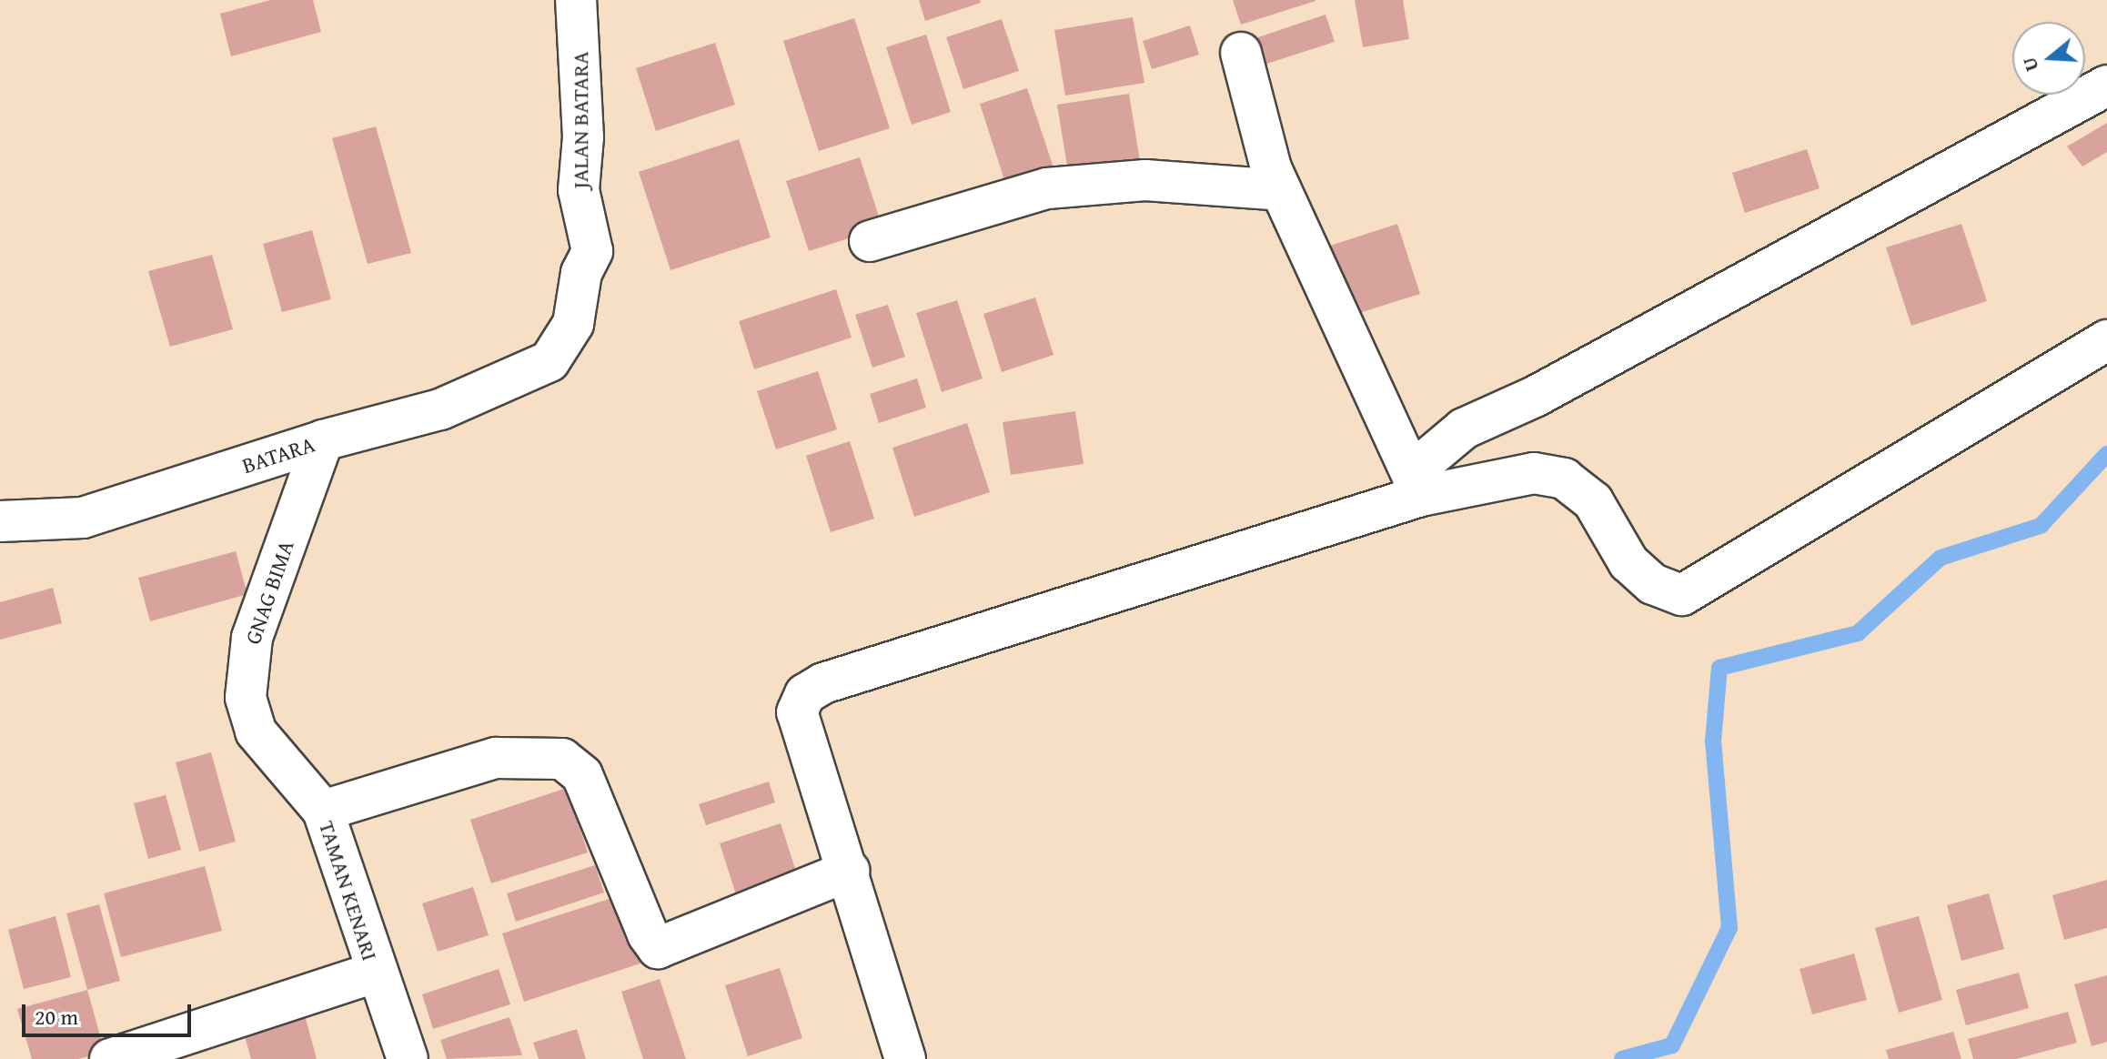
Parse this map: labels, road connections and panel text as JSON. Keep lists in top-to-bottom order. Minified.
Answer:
{"streets":{"street":["JALAN BATARA","BATARA","GNAG BIMA","TAMAN KENARI"]},"crossings":[["JALAN BATARA","BATARA"],["BATARA","GNAG BIMA"],["GNAG BIMA","TAMAN KENARI"]],"scale_bar":"20 m","north":"left"}
